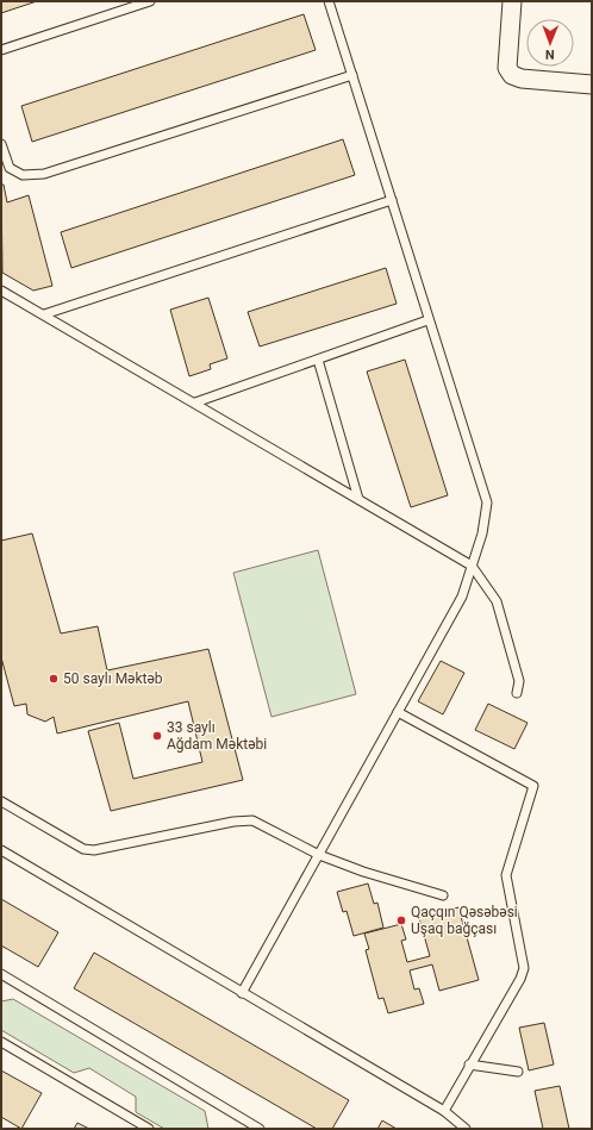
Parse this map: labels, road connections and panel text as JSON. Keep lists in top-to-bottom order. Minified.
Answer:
{"places":["50 saylı Məktəb","33 saylı Ağdam Məktəbi","Qaçqın Qəsəbəsi Uşaq bağçası"],"north":"bottom"}
